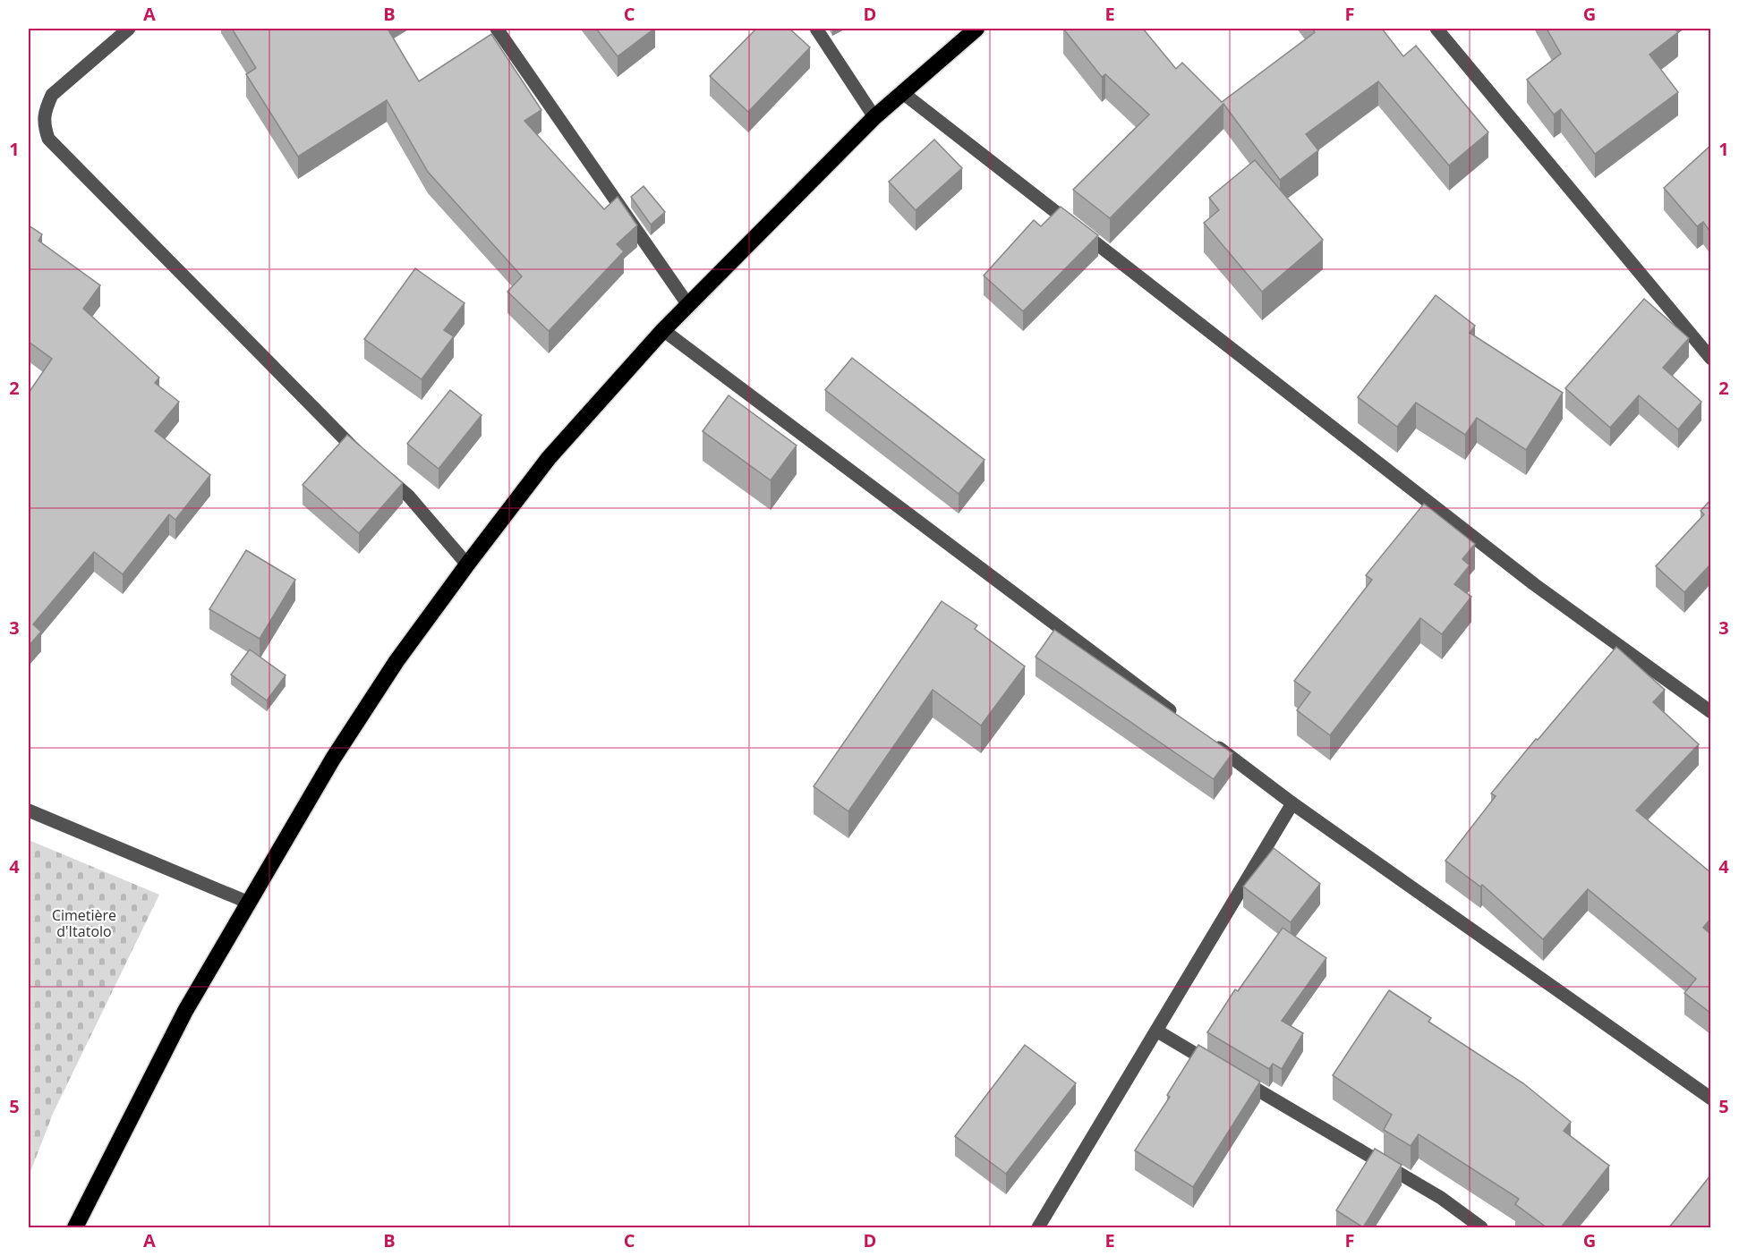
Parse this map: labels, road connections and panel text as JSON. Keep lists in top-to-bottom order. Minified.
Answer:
{"parks":["Cimetière d'Itatolo"],"grid":{"columns":["A","B","C","D","E","F","G"],"rows":["1","2","3","4","5"]}}
